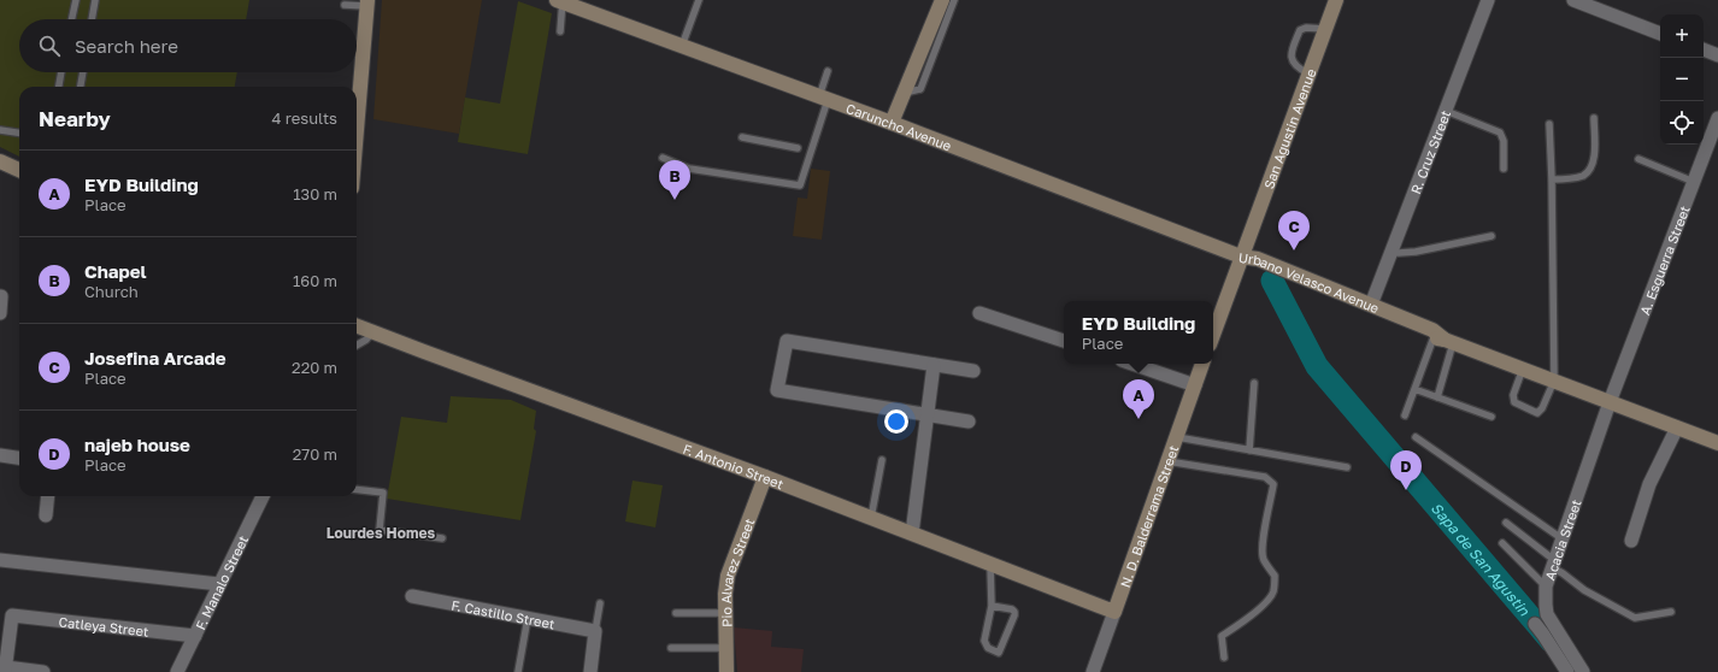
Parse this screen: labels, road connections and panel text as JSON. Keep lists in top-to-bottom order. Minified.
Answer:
{"streets":{"street":["Caruncho Avenue","San Agustin Avenue","R. Cruz Street","A. Esguerra Street","Urbano Velasco Avenue","F. Antonio Street","N. D. Balderrama Street","Acacia Street","Pio Alvarez Street","F. Manalo Street","F. Castillo Street","Catleya Street"]},"crossings":[["Caruncho Avenue","San Agustin Avenue"],["Caruncho Avenue","Urbano Velasco Avenue"],["San Agustin Avenue","Urbano Velasco Avenue"],["R. Cruz Street","Urbano Velasco Avenue"],["A. Esguerra Street","Urbano Velasco Avenue"],["A. Esguerra Street","Acacia Street"],["Urbano Velasco Avenue","Acacia Street"],["F. Antonio Street","N. D. Balderrama Street"],["F. Antonio Street","Pio Alvarez Street"],["F. Manalo Street","Catleya Street"]],"districts":["Lourdes Homes"],"water":["Sapa de San Agustin"],"page":{"map_buttons":["+","−"],"search":"Search here","heading":["Nearby","4 results"],"list":[{"mark":"A","name":"EYD Building","note":"Place","value":"130 m"},{"mark":"B","name":"Chapel","note":"Church","value":"160 m"},{"mark":"C","name":"Josefina Arcade","note":"Place","value":"220 m"},{"mark":"D","name":"najeb house","note":"Place","value":"270 m"}],"pins":["B","C","A","D"],"popup":["EYD Building","Place"]}}
